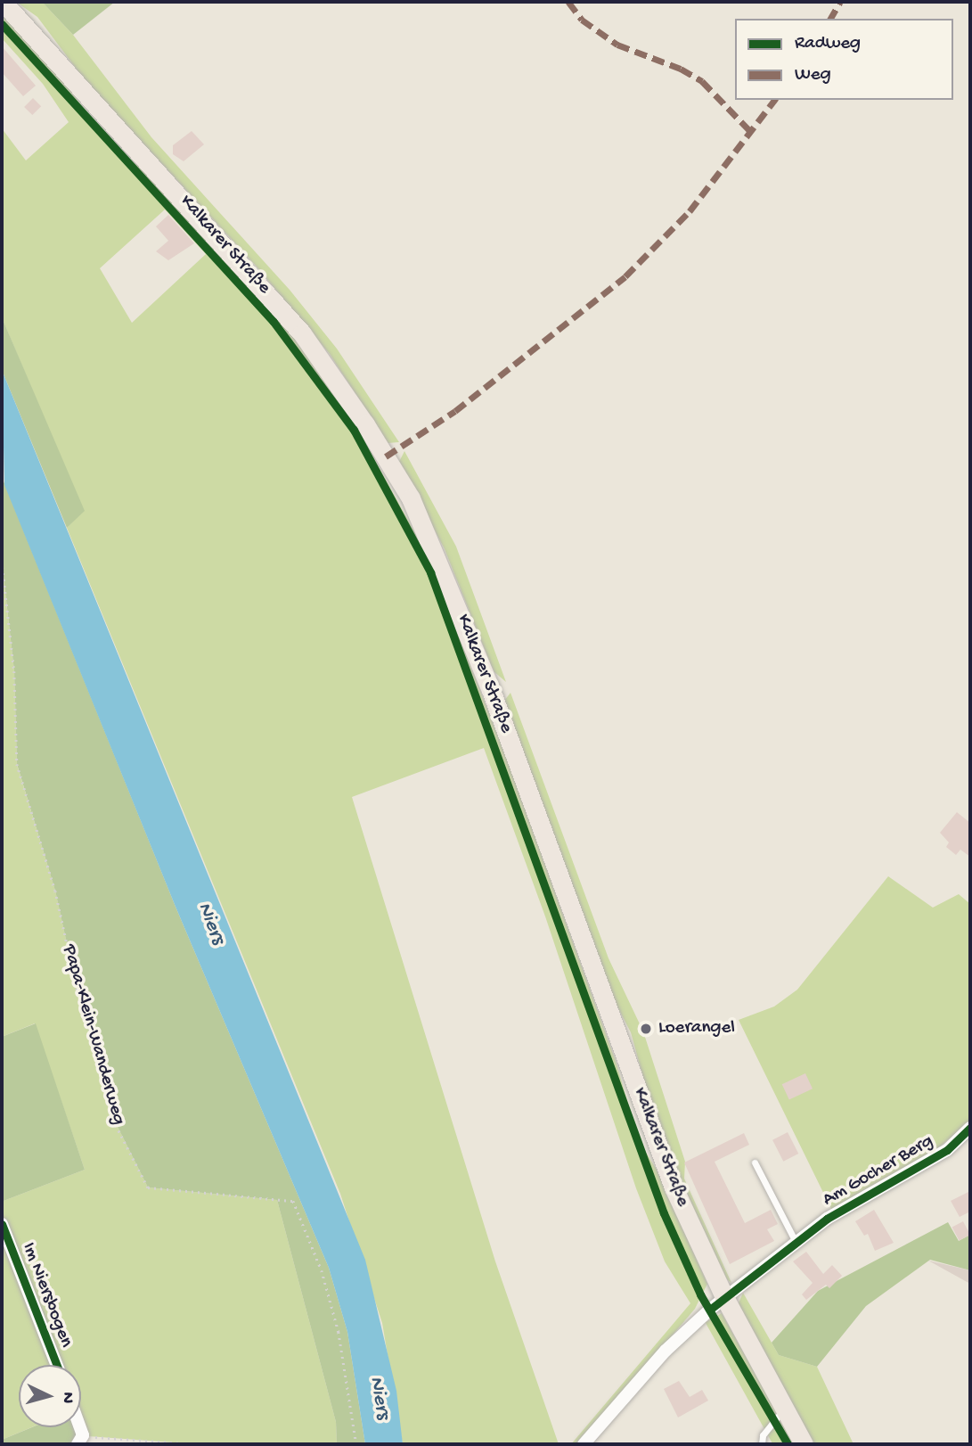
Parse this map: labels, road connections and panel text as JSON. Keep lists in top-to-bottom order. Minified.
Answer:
{"streets":{"main road":["Kalkarer Straße"],"street":["Am Gocher Berg","Im Niersbogen"],"path":["Papa-Klein-Wanderweg"]},"crossings":[["Kalkarer Straße","Am Gocher Berg"]],"water":["Niers"],"places":["Loerangel"],"legend":["Radweg","Weg"],"north":"right"}
